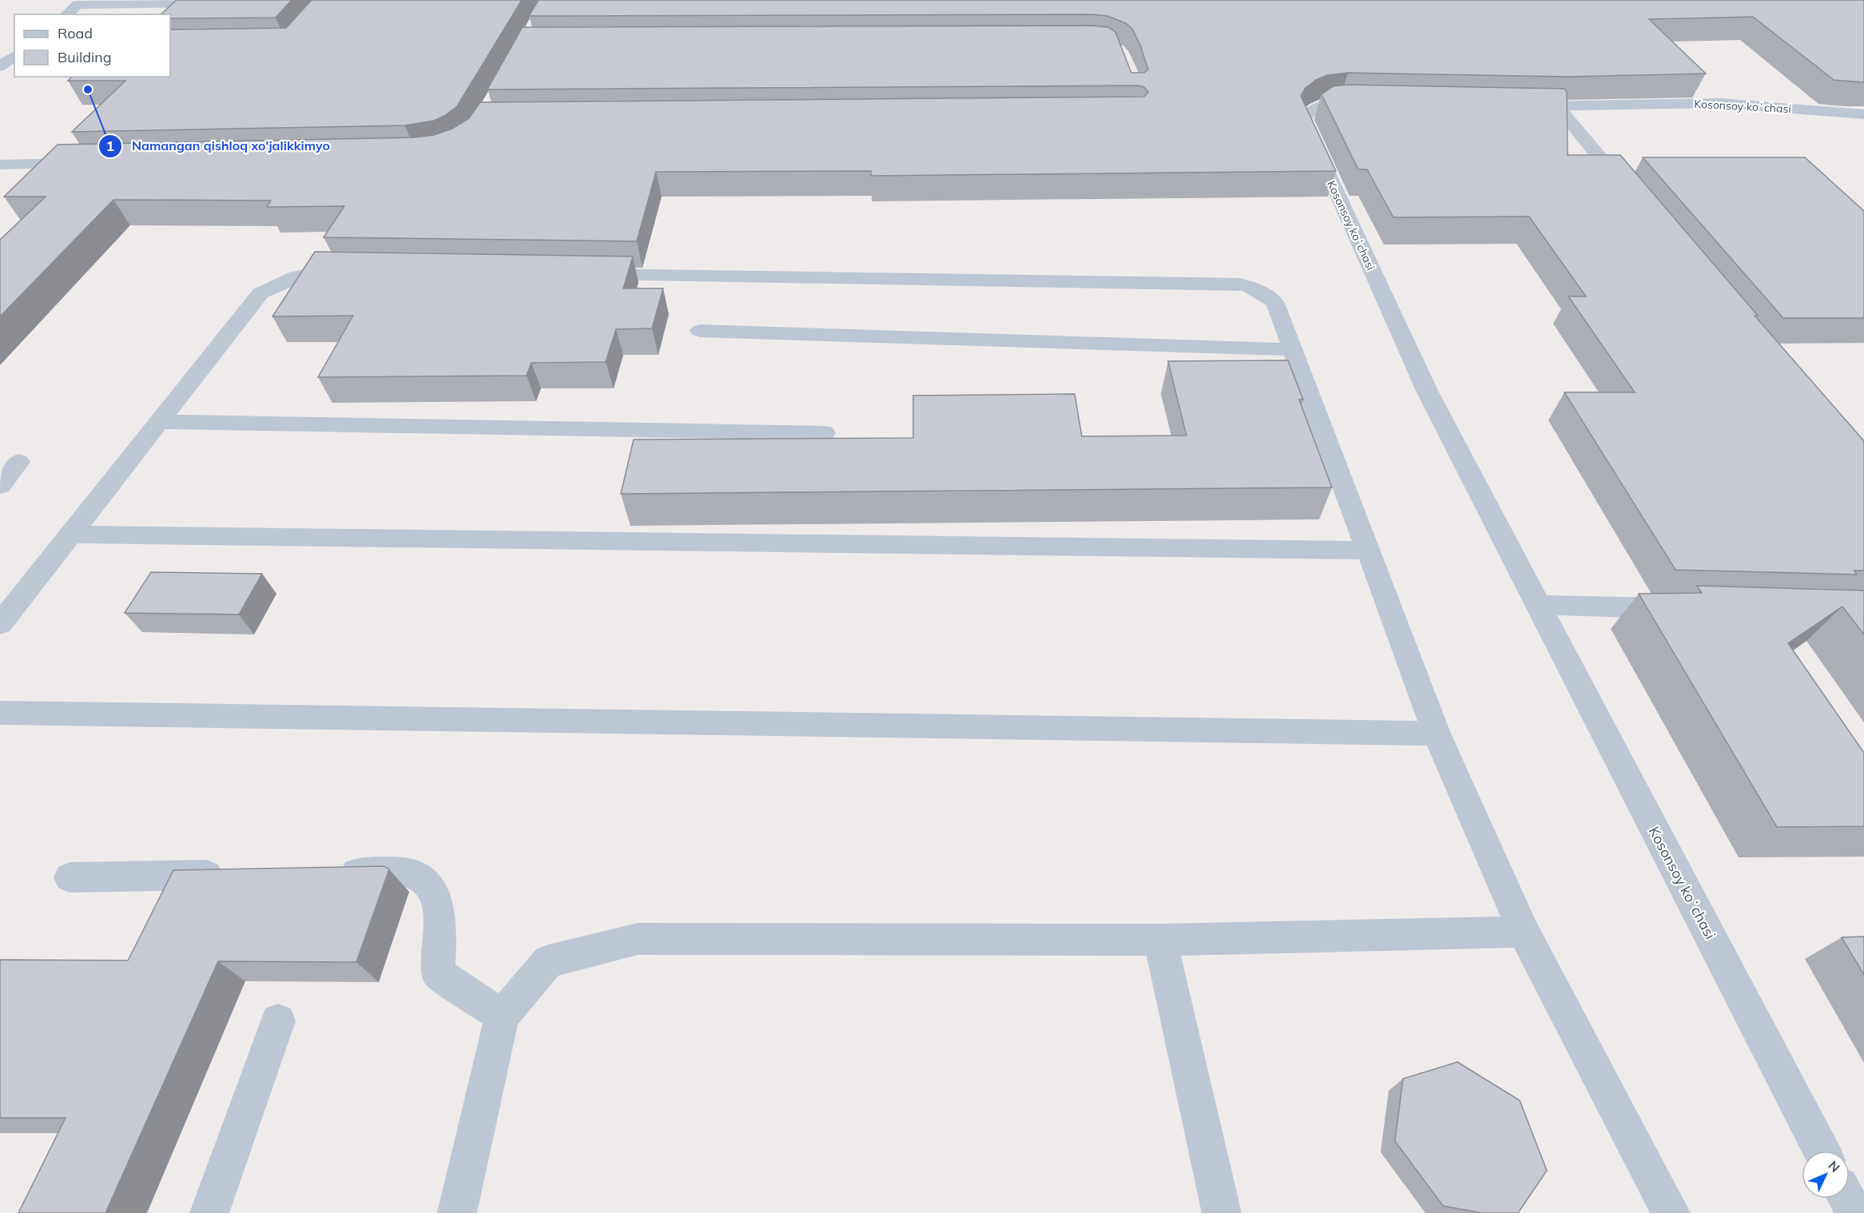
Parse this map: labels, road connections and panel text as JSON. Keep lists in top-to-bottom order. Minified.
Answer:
{"streets":{"street":["Kosonsoy koʻchasi"]},"places":["Namangan qishloq xo'jalikkimyo"],"legend":["Road","Building"],"north":"top right"}
